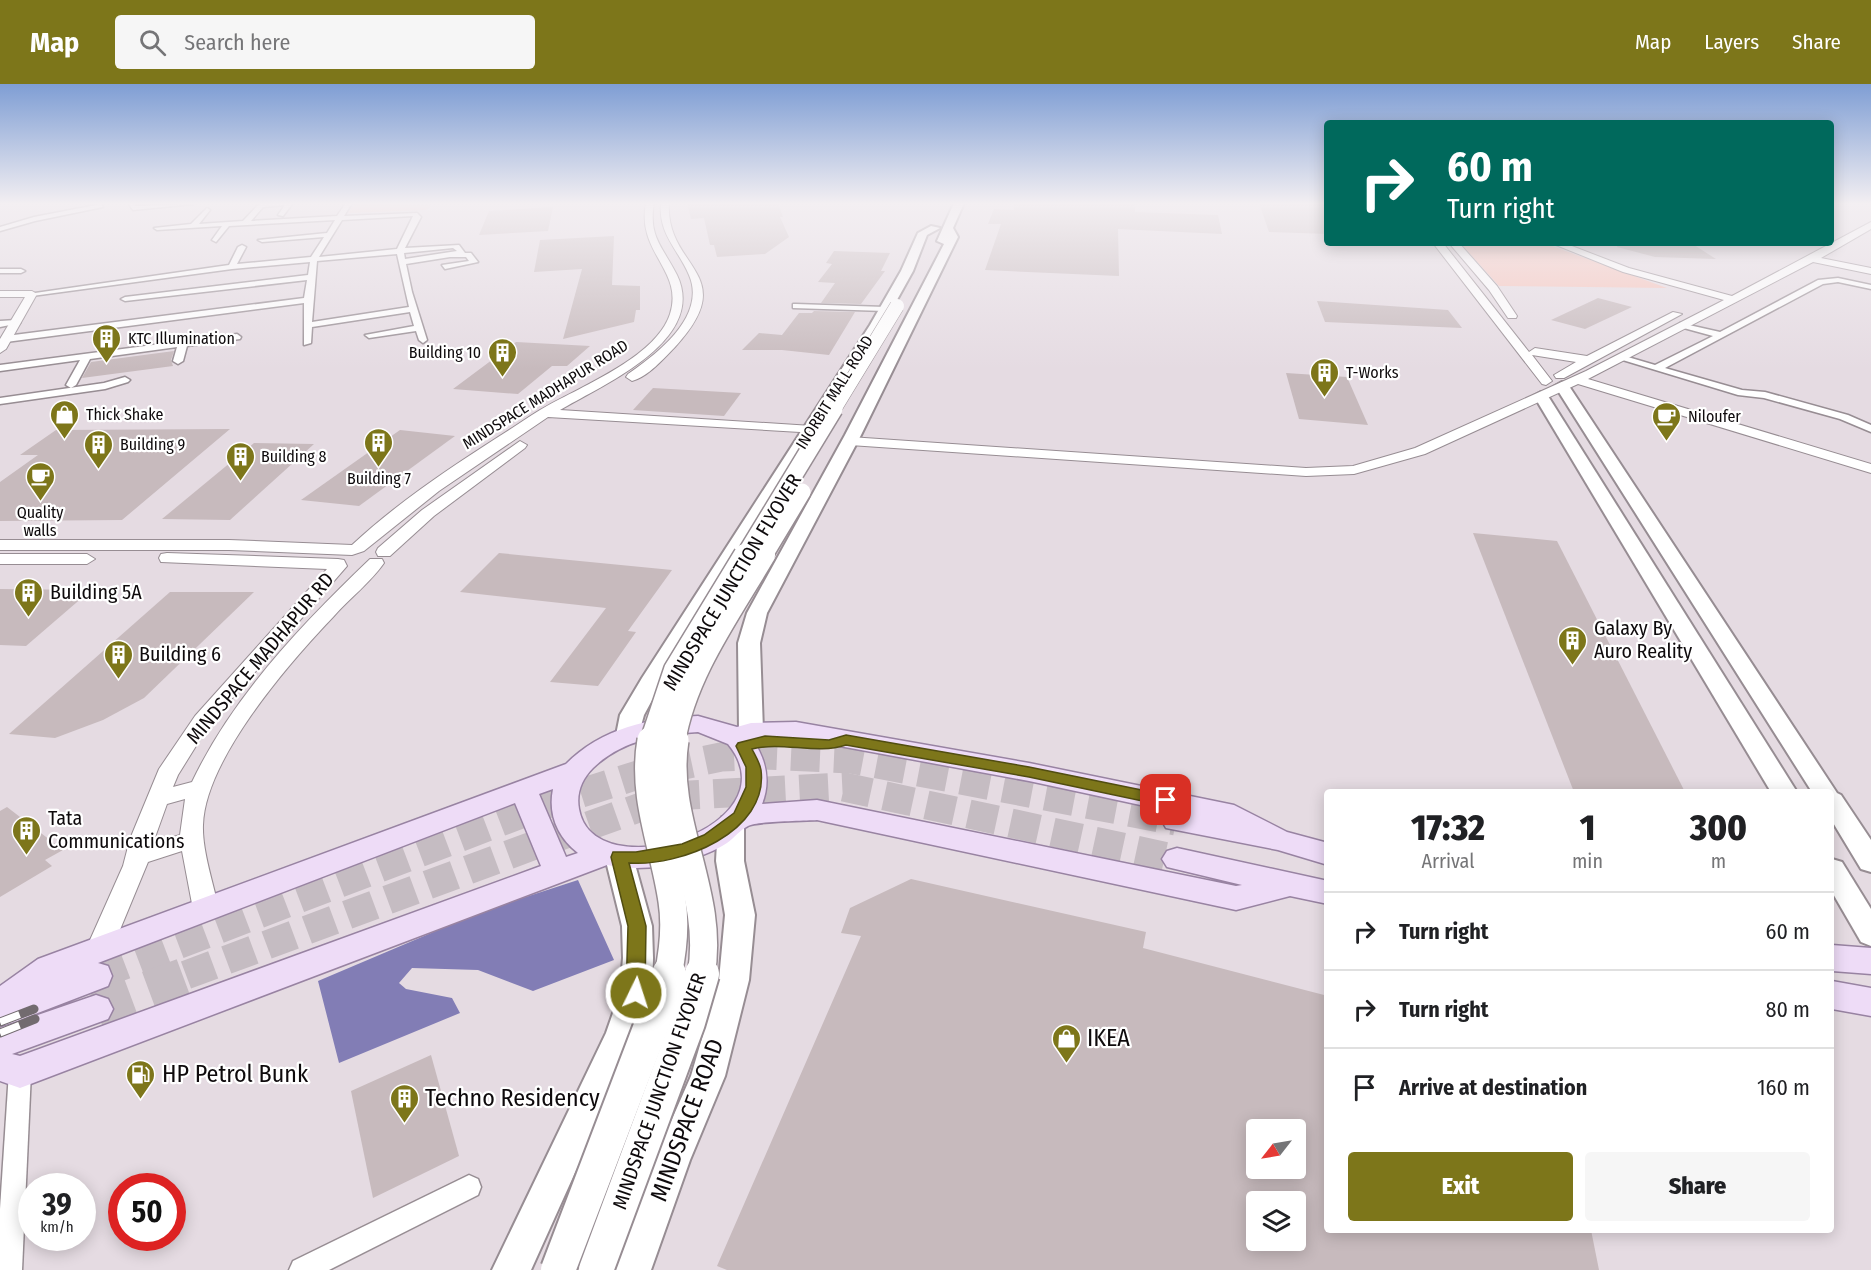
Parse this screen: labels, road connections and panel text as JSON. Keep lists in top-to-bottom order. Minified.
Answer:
{"streets":{"main road":["INORBIT MALL ROAD","MINDSPACE JUNCTION FLYOVER","MINDSPACE ROAD"],"street":["MINDSPACE MADHAPUR ROAD","MINDSPACE MADHAPUR RD"]},"crossings":[["INORBIT MALL ROAD","MINDSPACE JUNCTION FLYOVER"],["INORBIT MALL ROAD","MINDSPACE ROAD"],["MINDSPACE MADHAPUR ROAD","MINDSPACE MADHAPUR RD"]],"places":{"building":["KTC Illumination","Building 10","T-Works","Building 7","Building 9","Building 8","Building 5A","Galaxy By Auro Reality","Building 6","Tata Communications","Techno Residency"],"shop":["Thick Shake","IKEA"],"cafe":["Niloufer","Quality walls"],"fuel station":["HP Petrol Bunk"]},"north":"bottom left","page":{"header":"Map","search":"Search here","nav":["Map","Layers","Share"],"turn":["60 m","Turn right"],"eta":["17:32","Arrival","1","min","300","m"],"list":[{"name":"Turn right","value":"60 m"},{"name":"Turn right","value":"80 m"},{"name":"Arrive at destination","value":"160 m"}],"buttons":["Exit","Share"],"speed":"39 km/h","limit":"50"}}
